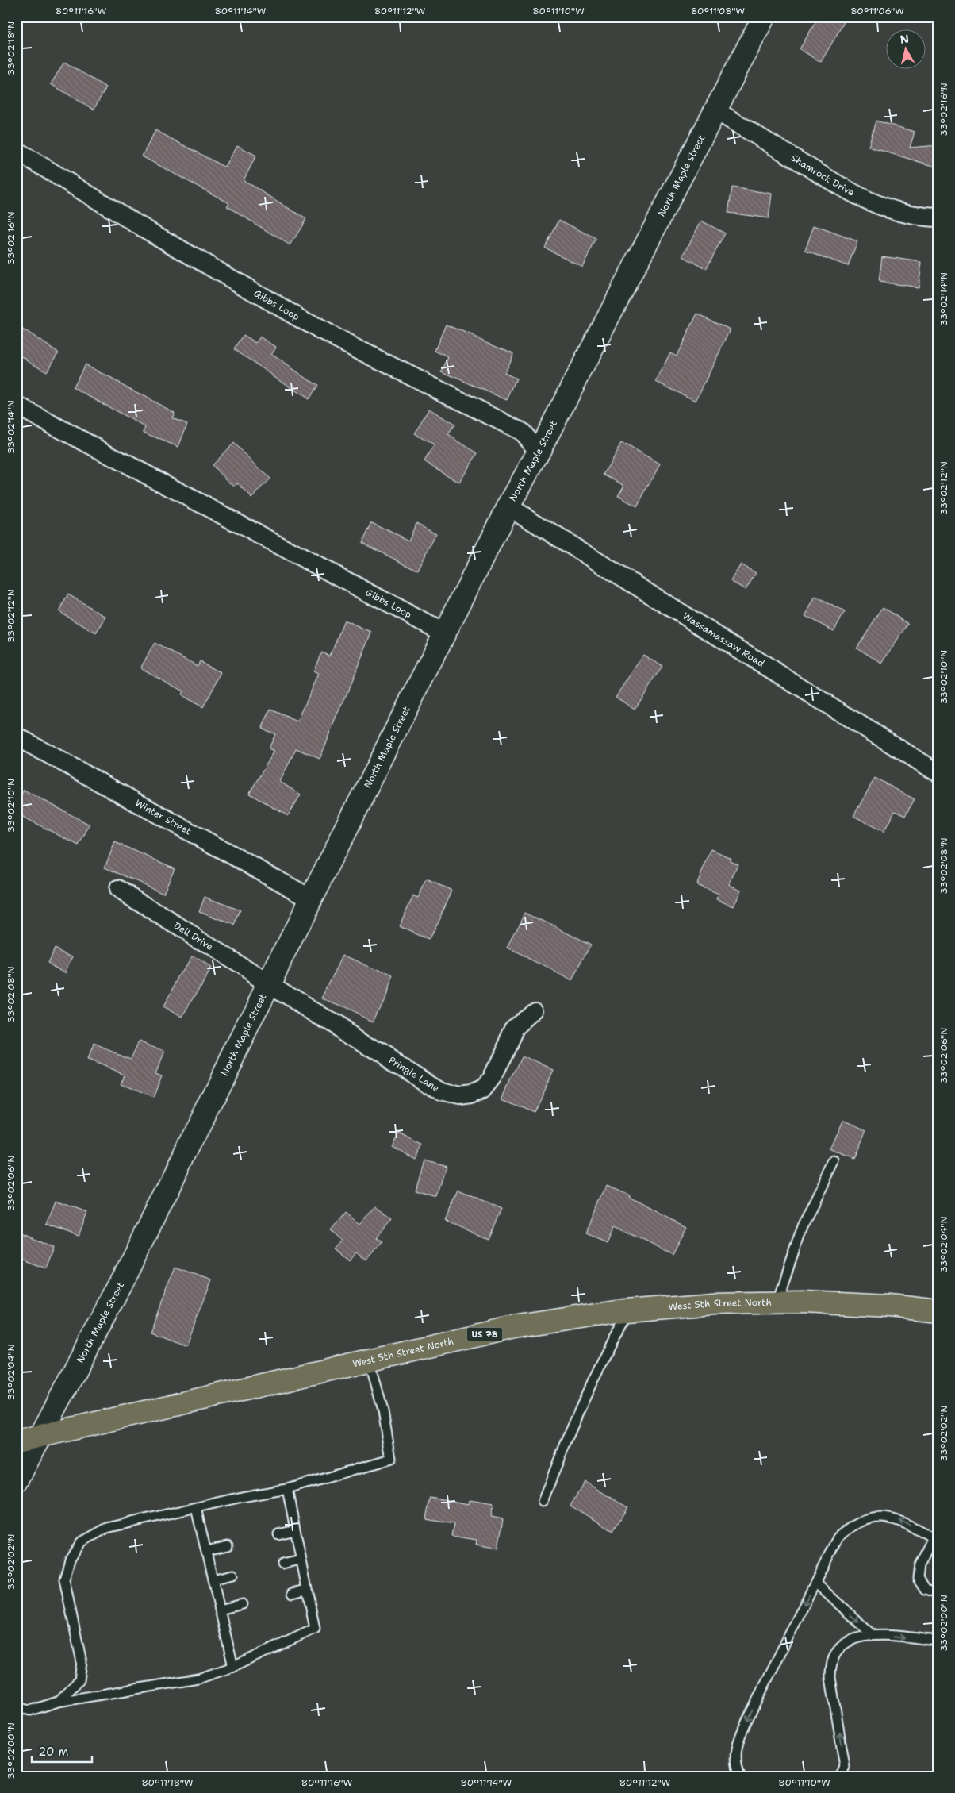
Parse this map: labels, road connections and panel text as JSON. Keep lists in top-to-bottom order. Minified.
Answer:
{"streets":{"main road":["West 5th Street North","US 78"],"street":["Shamrock Drive","North Maple Street","Gibbs Loop","Wassamassaw Road","Winter Street","Dell Drive","Pringle Lane"]},"crossings":[["Shamrock Drive","North Maple Street"],["North Maple Street","Gibbs Loop"],["North Maple Street","Wassamassaw Road"],["North Maple Street","Winter Street"],["North Maple Street","Dell Drive"],["North Maple Street","Pringle Lane"],["North Maple Street","West 5th Street North"],["North Maple Street","US 78"],["Dell Drive","Pringle Lane"],["West 5th Street North","US 78"]],"scale_bar":"20 m","north":"top","coordinates":["80°11'16\"W","80°11'14\"W","80°11'12\"W","80°11'10\"W","80°11'08\"W","80°11'06\"W","33°02'18\"N","33°02'16\"N","33°02'14\"N","33°02'12\"N","33°02'10\"N","33°02'08\"N","33°02'06\"N","33°02'04\"N","33°02'02\"N","33°02'00\"N","80°11'18\"W"]}
